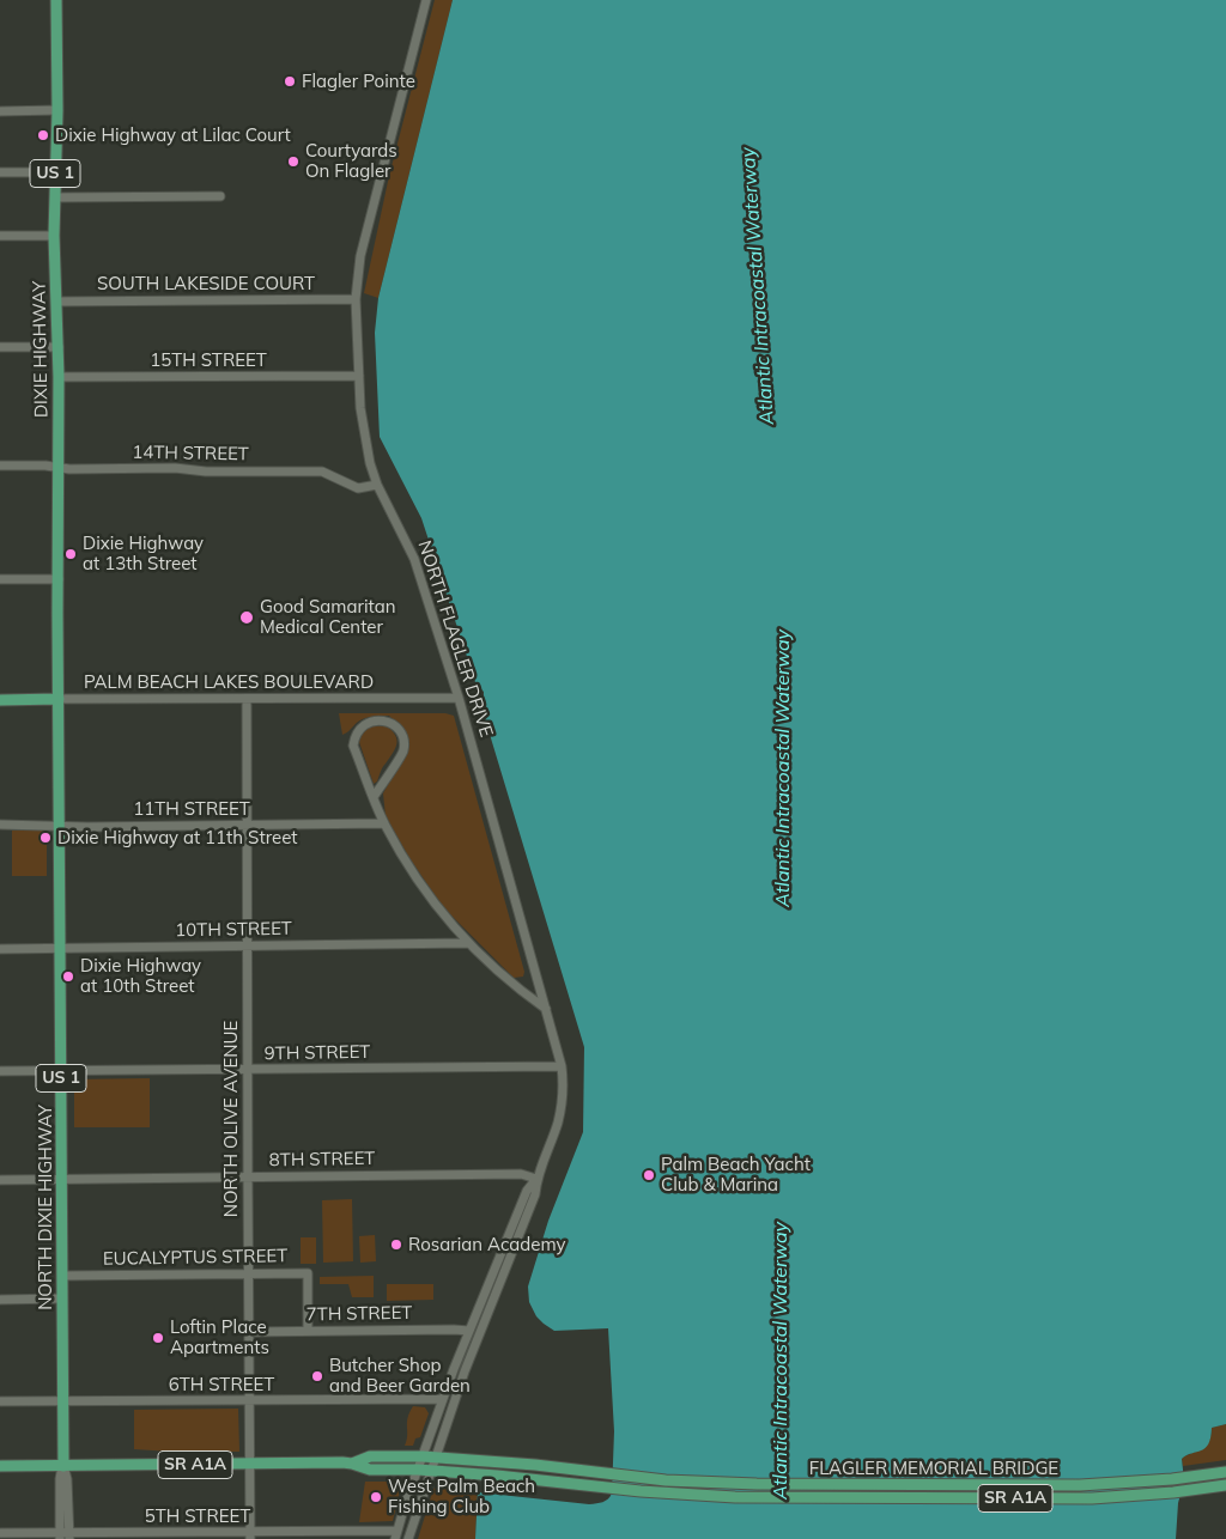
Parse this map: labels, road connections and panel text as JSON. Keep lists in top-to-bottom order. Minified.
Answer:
{"streets":{"main road":["US 1","DIXIE HIGHWAY","PALM BEACH LAKES BOULEVARD","NORTH DIXIE HIGHWAY","SR A1A","FLAGLER MEMORIAL BRIDGE"],"street":["SOUTH LAKESIDE COURT","15TH STREET","14TH STREET","NORTH FLAGLER DRIVE","11TH STREET","10TH STREET","9TH STREET","NORTH OLIVE AVENUE","8TH STREET","EUCALYPTUS STREET","7TH STREET","6TH STREET","5TH STREET"]},"crossings":[["SOUTH LAKESIDE COURT","DIXIE HIGHWAY"],["SOUTH LAKESIDE COURT","NORTH FLAGLER DRIVE"],["DIXIE HIGHWAY","15TH STREET"],["DIXIE HIGHWAY","14TH STREET"],["DIXIE HIGHWAY","PALM BEACH LAKES BOULEVARD"],["DIXIE HIGHWAY","NORTH DIXIE HIGHWAY"],["15TH STREET","NORTH FLAGLER DRIVE"],["14TH STREET","NORTH FLAGLER DRIVE"],["NORTH FLAGLER DRIVE","PALM BEACH LAKES BOULEVARD"],["NORTH FLAGLER DRIVE","9TH STREET"],["NORTH FLAGLER DRIVE","8TH STREET"],["NORTH FLAGLER DRIVE","7TH STREET"],["NORTH FLAGLER DRIVE","6TH STREET"],["NORTH FLAGLER DRIVE","SR A1A"],["NORTH FLAGLER DRIVE","FLAGLER MEMORIAL BRIDGE"],["NORTH FLAGLER DRIVE","5TH STREET"],["PALM BEACH LAKES BOULEVARD","NORTH OLIVE AVENUE"],["PALM BEACH LAKES BOULEVARD","NORTH DIXIE HIGHWAY"],["11TH STREET","NORTH OLIVE AVENUE"],["11TH STREET","NORTH DIXIE HIGHWAY"],["10TH STREET","NORTH OLIVE AVENUE"],["10TH STREET","NORTH DIXIE HIGHWAY"],["9TH STREET","NORTH OLIVE AVENUE"],["9TH STREET","NORTH DIXIE HIGHWAY"],["NORTH OLIVE AVENUE","8TH STREET"],["NORTH OLIVE AVENUE","EUCALYPTUS STREET"],["NORTH OLIVE AVENUE","7TH STREET"],["NORTH OLIVE AVENUE","6TH STREET"],["NORTH OLIVE AVENUE","SR A1A"],["NORTH OLIVE AVENUE","5TH STREET"],["8TH STREET","NORTH DIXIE HIGHWAY"],["NORTH DIXIE HIGHWAY","EUCALYPTUS STREET"],["NORTH DIXIE HIGHWAY","6TH STREET"],["NORTH DIXIE HIGHWAY","SR A1A"],["NORTH DIXIE HIGHWAY","5TH STREET"],["EUCALYPTUS STREET","7TH STREET"],["SR A1A","FLAGLER MEMORIAL BRIDGE"]],"water":["Atlantic Intracoastal Waterway"],"places":["Flagler Pointe","Dixie Highway at Lilac Court","Courtyards On Flagler","Dixie Highway at 13th Street","Good Samaritan Medical Center","Dixie Highway at 11th Street","Dixie Highway at 10th Street","Palm Beach Yacht Club & Marina","Rosarian Academy","Loftin Place Apartments","Butcher Shop and Beer Garden","West Palm Beach Fishing Club"]}
